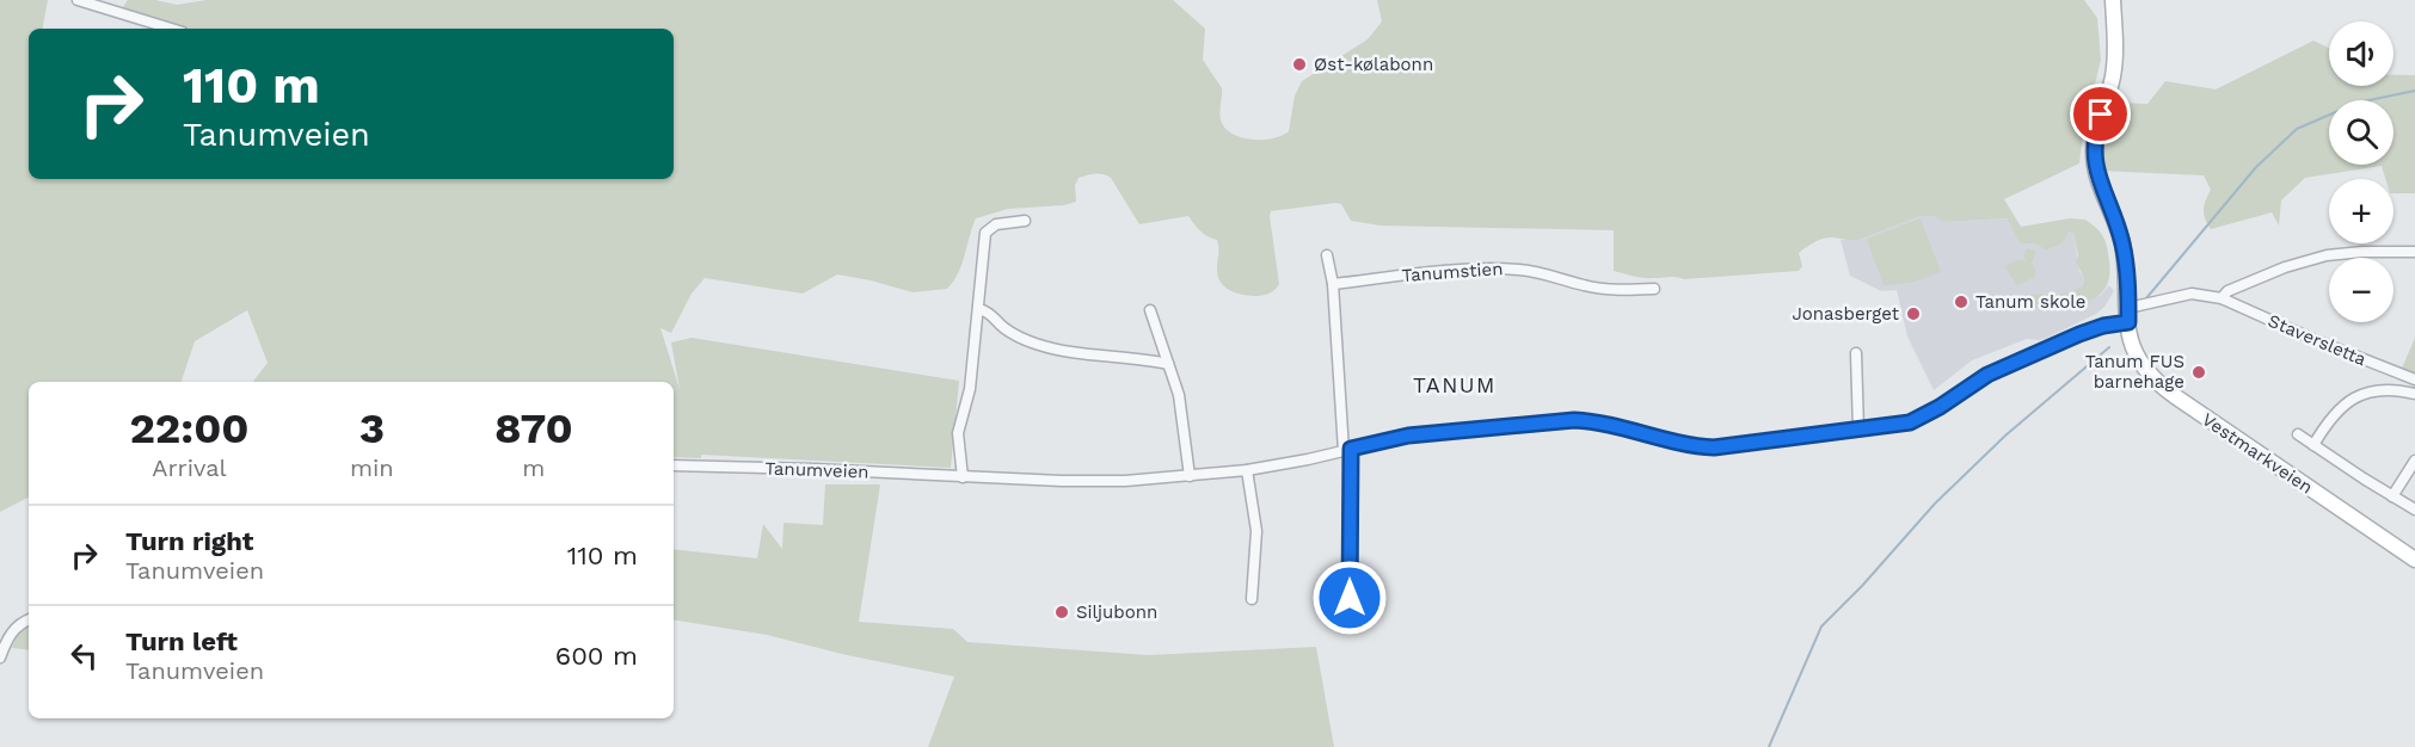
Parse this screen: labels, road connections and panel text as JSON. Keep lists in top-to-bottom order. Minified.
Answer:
{"streets":{"main road":["Vestmarkveien"],"street":["Tanumstien","Staversletta","Tanumveien"]},"crossings":[["Staversletta","Vestmarkveien"],["Staversletta","Tanumveien"],["Vestmarkveien","Tanumveien"]],"districts":["TANUM"],"places":["Øst-kølabonn","Tanum skole","Jonasberget","Tanum FUS barnehage","Siljubonn"],"page":{"map_buttons":["+","−"],"turn":["110 m","Tanumveien"],"eta":["22:00","Arrival","3","min","870","m"],"list":[{"name":"Turn right","note":"Tanumveien","value":"110 m"},{"name":"Turn left","note":"Tanumveien","value":"600 m"}]}}
